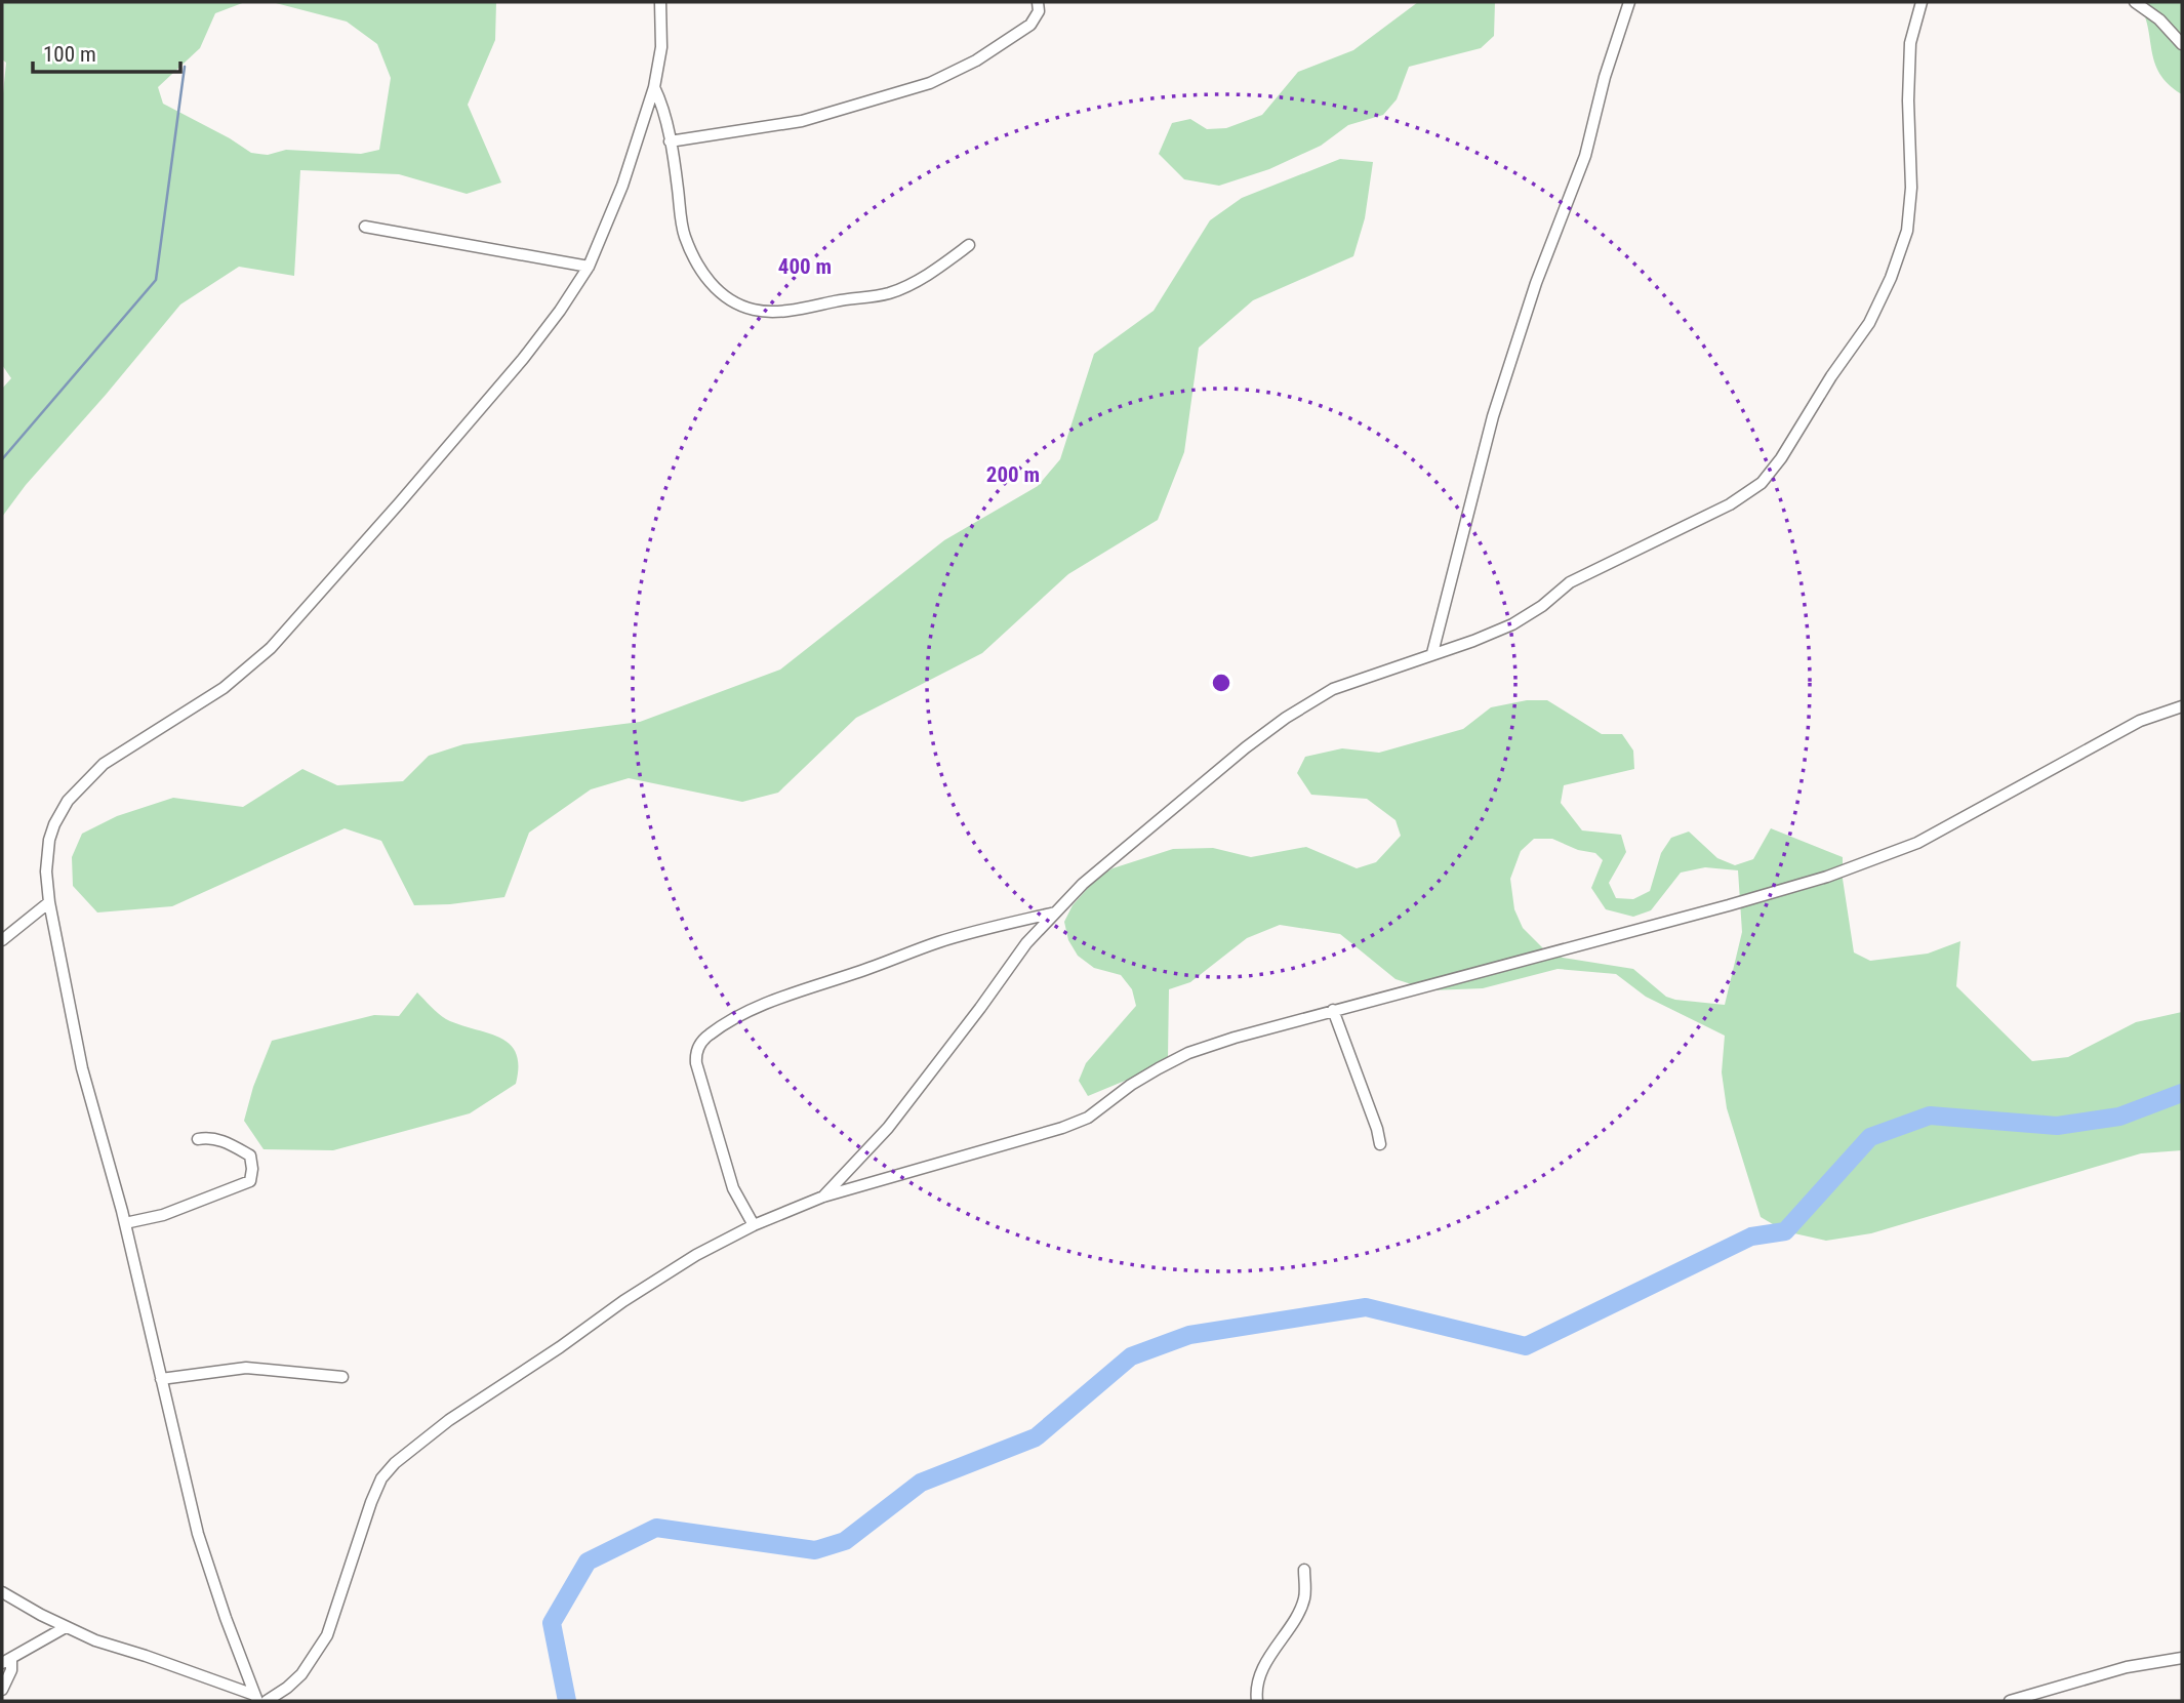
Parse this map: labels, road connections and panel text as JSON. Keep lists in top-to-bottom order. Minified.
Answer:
{"scale_bar":"100 m","rings":["400 m","200 m"]}
